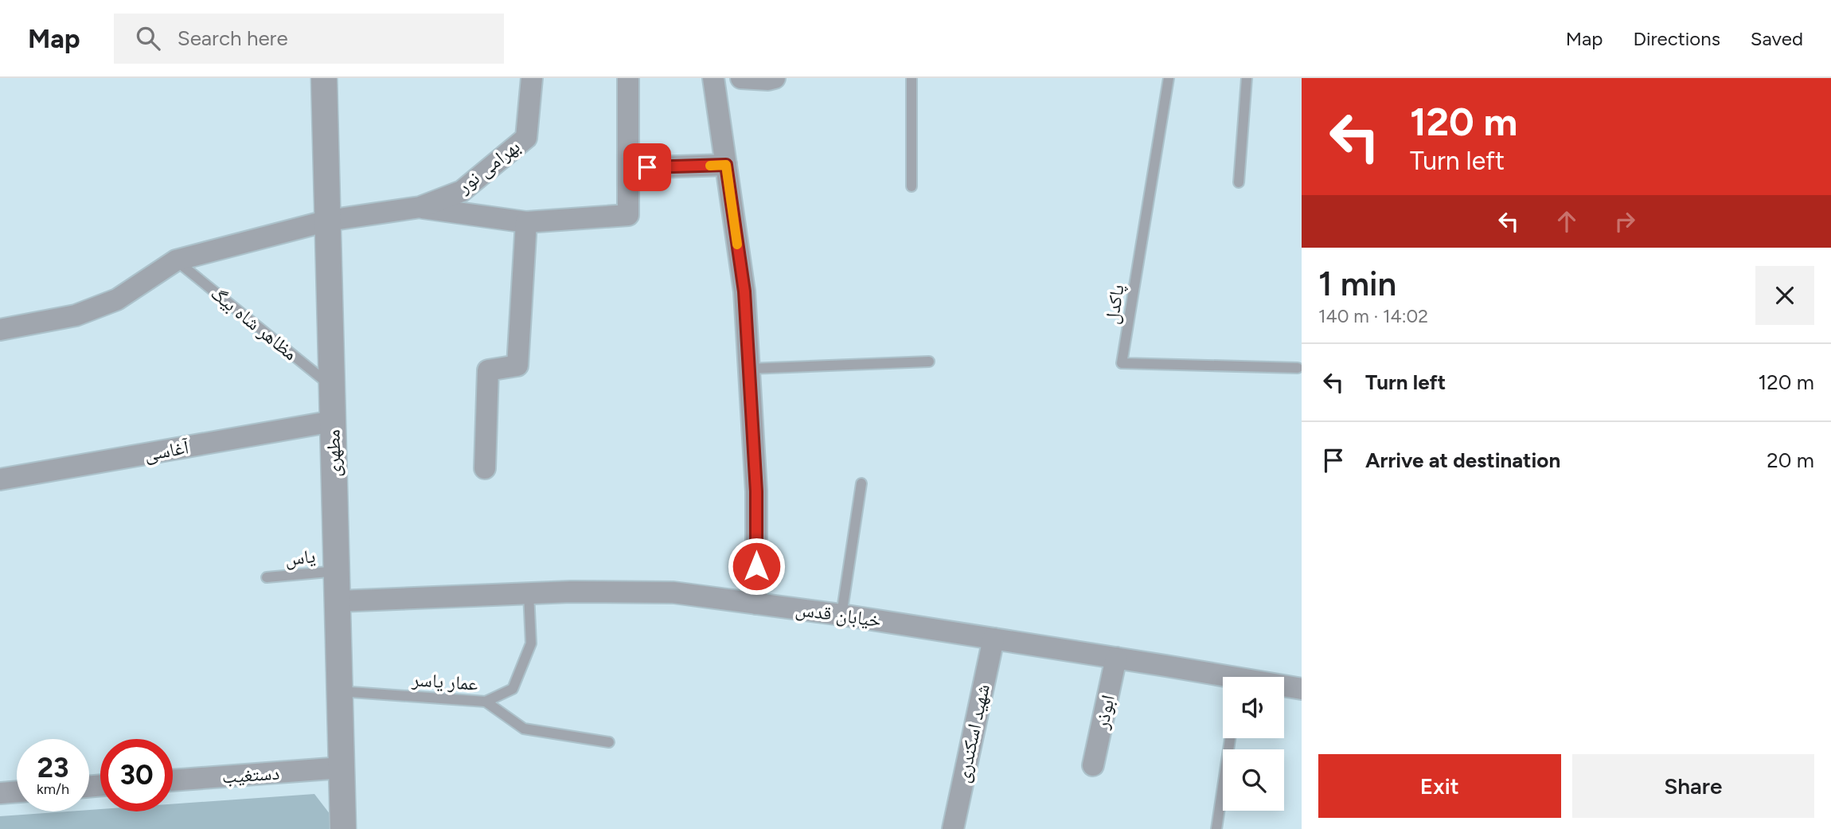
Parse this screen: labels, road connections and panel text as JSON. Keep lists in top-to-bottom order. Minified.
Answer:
{"streets":{"street":["بهرامی نور","آغاسی","مطهری","خیابان قدس","ابوذر","شهید اسکندری","دستغیب"],"lane":["پاکدل","مظاهر شاه بیگ","یاس","عمار یاسر"]},"crossings":[["بهرامی نور","مطهری"],["مظاهر شاه بیگ","مطهری"],["آغاسی","مطهری"],["مطهری","یاس"],["مطهری","خیابان قدس"],["مطهری","عمار یاسر"],["مطهری","دستغیب"],["خیابان قدس","عمار یاسر"],["خیابان قدس","ابوذر"],["خیابان قدس","شهید اسکندری"]],"page":{"header":"Map","search":"Search here","nav":["Map","Directions","Saved"],"turn":["120 m","Turn left"],"heading":["1 min","140 m · 14:02"],"list":[{"name":"Turn left","value":"120 m"},{"name":"Arrive at destination","value":"20 m"}],"speed":"23 km/h","limit":"30","buttons":["Exit","Share"]}}
